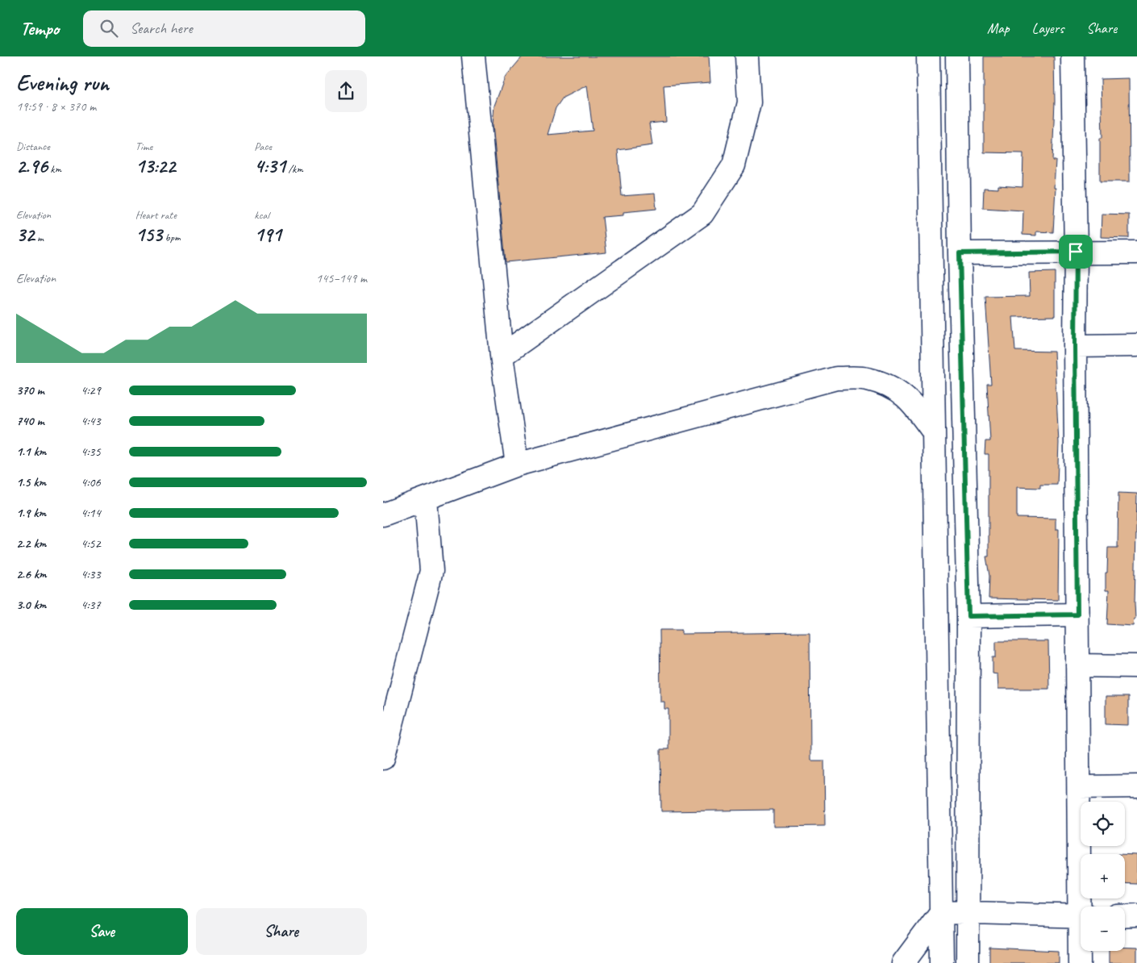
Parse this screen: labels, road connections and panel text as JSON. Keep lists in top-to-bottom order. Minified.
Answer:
{"page":{"header":"Tempo","search":"Search here","nav":["Map","Layers","Share"],"heading":["Evening run","19:59 · 8 × 370 m"],"stats":[["Distance","2.96 km"],["Time","13:22"],["Pace","4:31 /km"],["Elevation","32 m"],["Heart rate","153 bpm"],["kcal","191"]],"chart":["Elevation","145–149 m"],"list":[{"name":"370 m","note":"4:29"},{"name":"740 m","note":"4:43"},{"name":"1.1 km","note":"4:35"},{"name":"1.5 km","note":"4:06"},{"name":"1.9 km","note":"4:14"},{"name":"2.2 km","note":"4:52"},{"name":"2.6 km","note":"4:33"},{"name":"3.0 km","note":"4:37"}],"map_buttons":["+","−"],"buttons":["Save","Share"]}}
